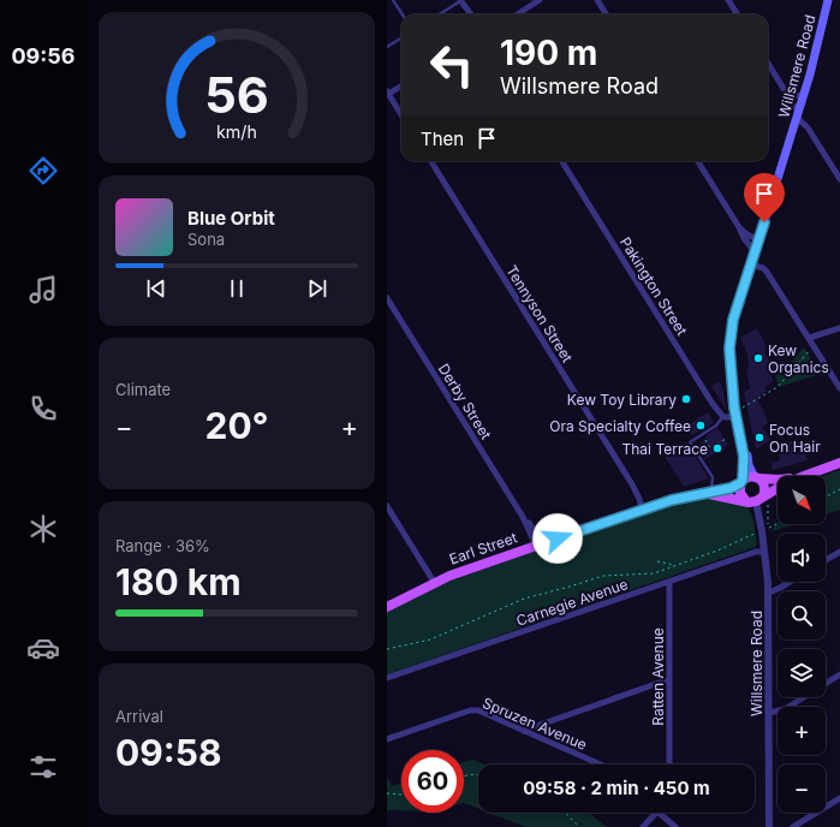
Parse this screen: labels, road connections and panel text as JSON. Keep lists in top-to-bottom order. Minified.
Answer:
{"streets":{"main road":["Willsmere Road","Earl Street"],"street":["Pakington Street","Tennyson Street","Derby Street","Carnegie Avenue","Ratten Avenue","Spruzen Avenue"]},"crossings":[["Willsmere Road","Earl Street"],["Willsmere Road","Carnegie Avenue"],["Tennyson Street","Earl Street"],["Derby Street","Earl Street"],["Carnegie Avenue","Ratten Avenue"]],"places":["Kew Organics","Kew Toy Library","Ora Specialty Coffee","Focus On Hair","Thai Terrace"],"north":"bottom right","page":{"tabs":"09:56","turn":["190 m","Willsmere Road"],"then":"Then","song":["Blue Orbit","Sona"],"tile":["Climate",["Range · 36%","180 km"],["Arrival","09:58"]],"heat":["−","20°","+"],"map_buttons":["+","−"],"limit":"60","trip":"09:58 · 2 min · 450 m","gauge":["56","km/h"]}}
